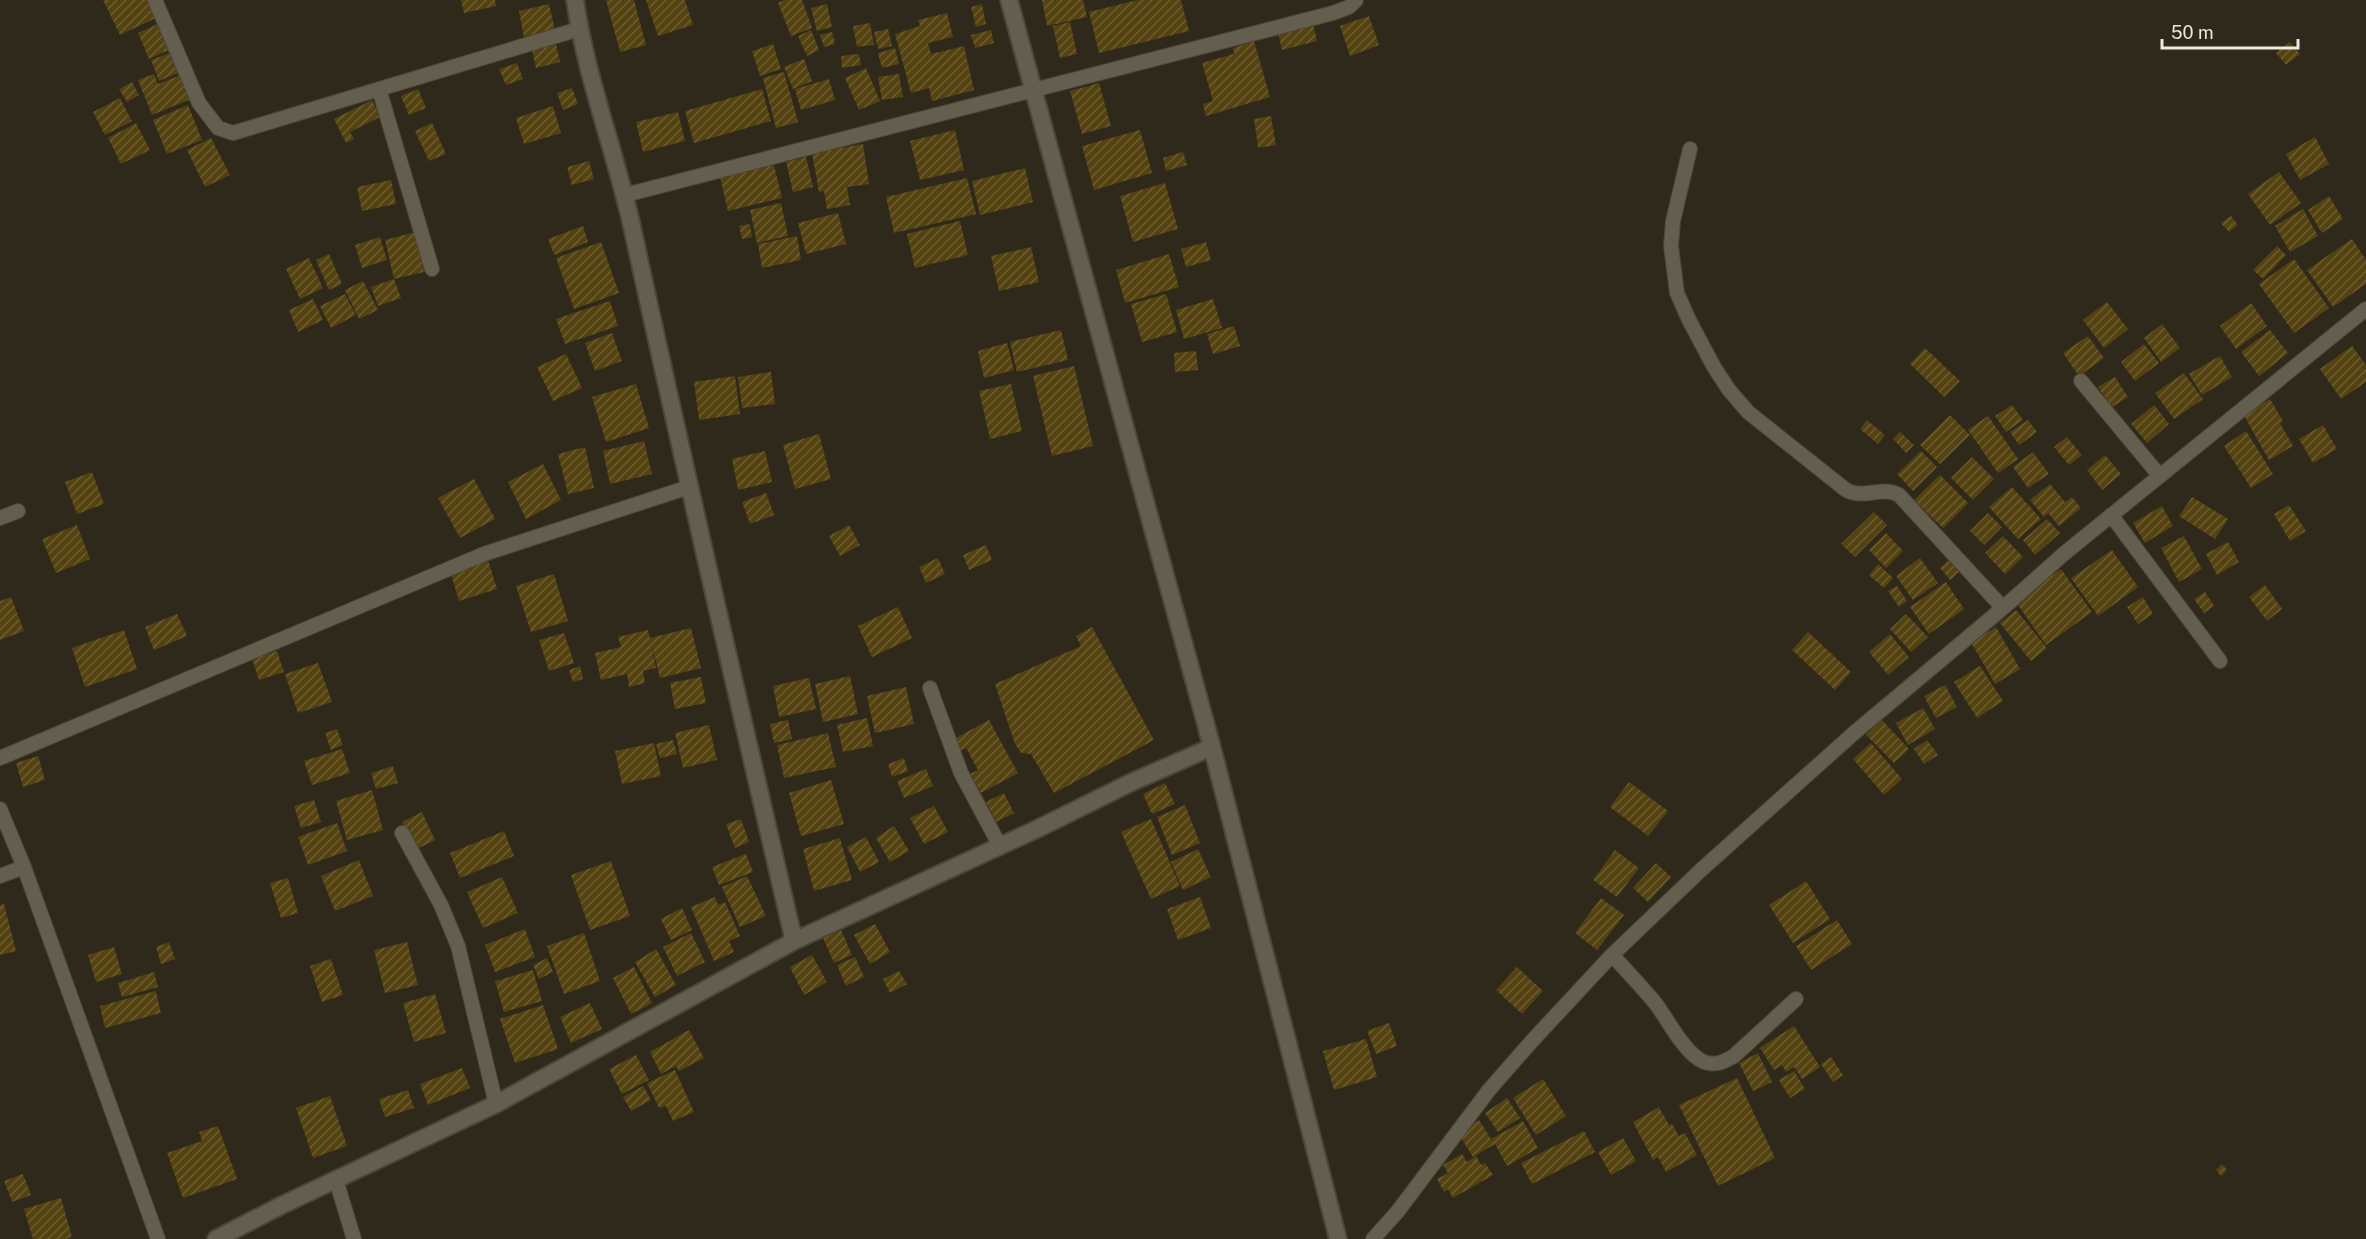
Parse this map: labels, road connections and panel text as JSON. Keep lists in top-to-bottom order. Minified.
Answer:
{"scale_bar":"50 m"}
